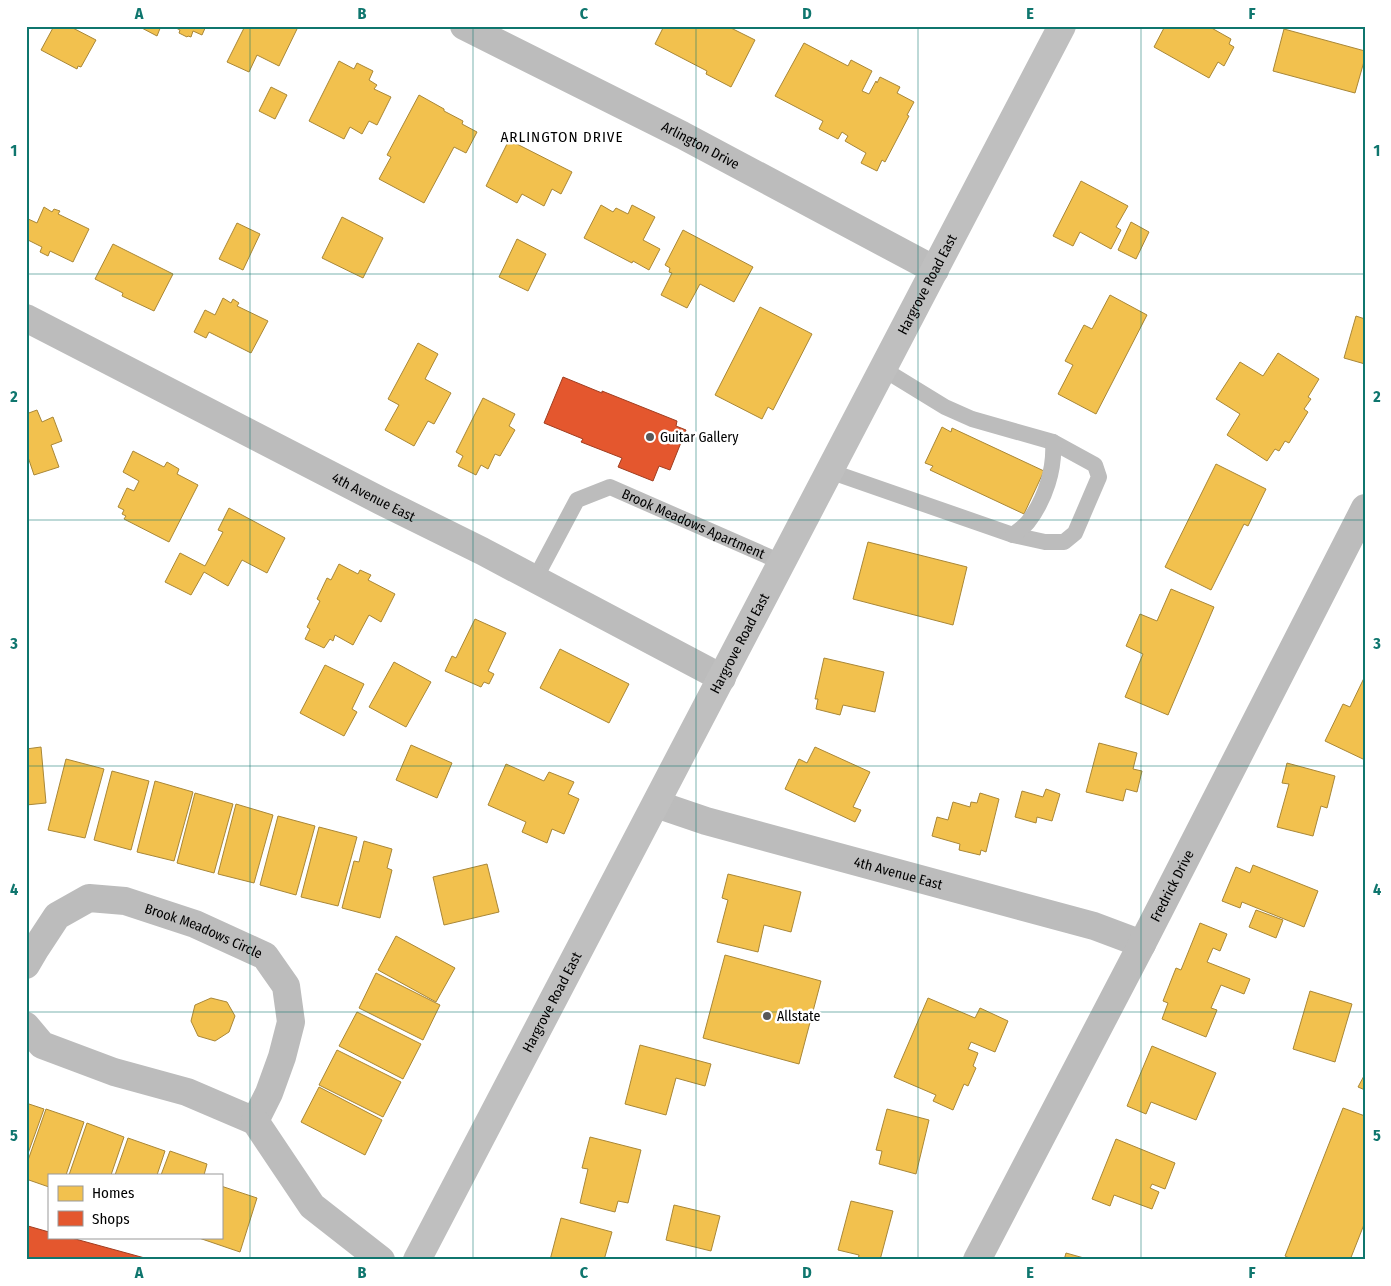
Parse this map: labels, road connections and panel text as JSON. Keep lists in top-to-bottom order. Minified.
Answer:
{"streets":{"main road":["Hargrove Road East"],"street":["Arlington Drive","4th Avenue East","Fredrick Drive","Brook Meadows Circle"],"lane":["Brook Meadows Apartment"]},"crossings":[["Arlington Drive","Hargrove Road East"],["Hargrove Road East","4th Avenue East"],["Hargrove Road East","Brook Meadows Apartment"],["4th Avenue East","Brook Meadows Apartment"],["4th Avenue East","Fredrick Drive"]],"districts":["ARLINGTON DRIVE"],"places":["Guitar Gallery","Allstate"],"legend":["Homes","Shops"],"grid":{"columns":["A","B","C","D","E","F"],"rows":["1","2","3","4","5"]}}
